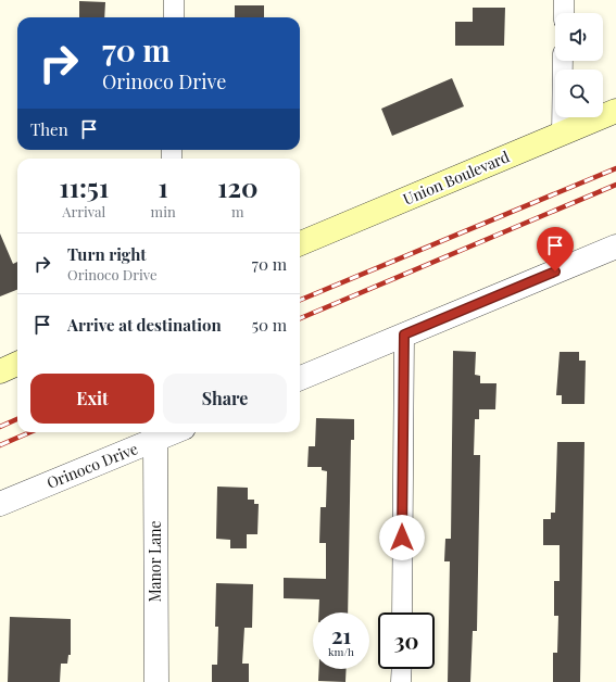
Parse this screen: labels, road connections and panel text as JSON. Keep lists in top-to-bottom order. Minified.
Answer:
{"streets":{"main road":["Union Boulevard"],"street":["Orinoco Drive","Manor Lane"]},"crossings":[["Orinoco Drive","Manor Lane"]],"page":{"turn":["70 m","Orinoco Drive"],"then":"Then","eta":["11:51","Arrival","1","min","120","m"],"list":[{"name":"Turn right","note":"Orinoco Drive","value":"70 m"},{"name":"Arrive at destination","value":"50 m"}],"buttons":["Exit","Share"],"speed":"21 km/h","limit":"30"}}
